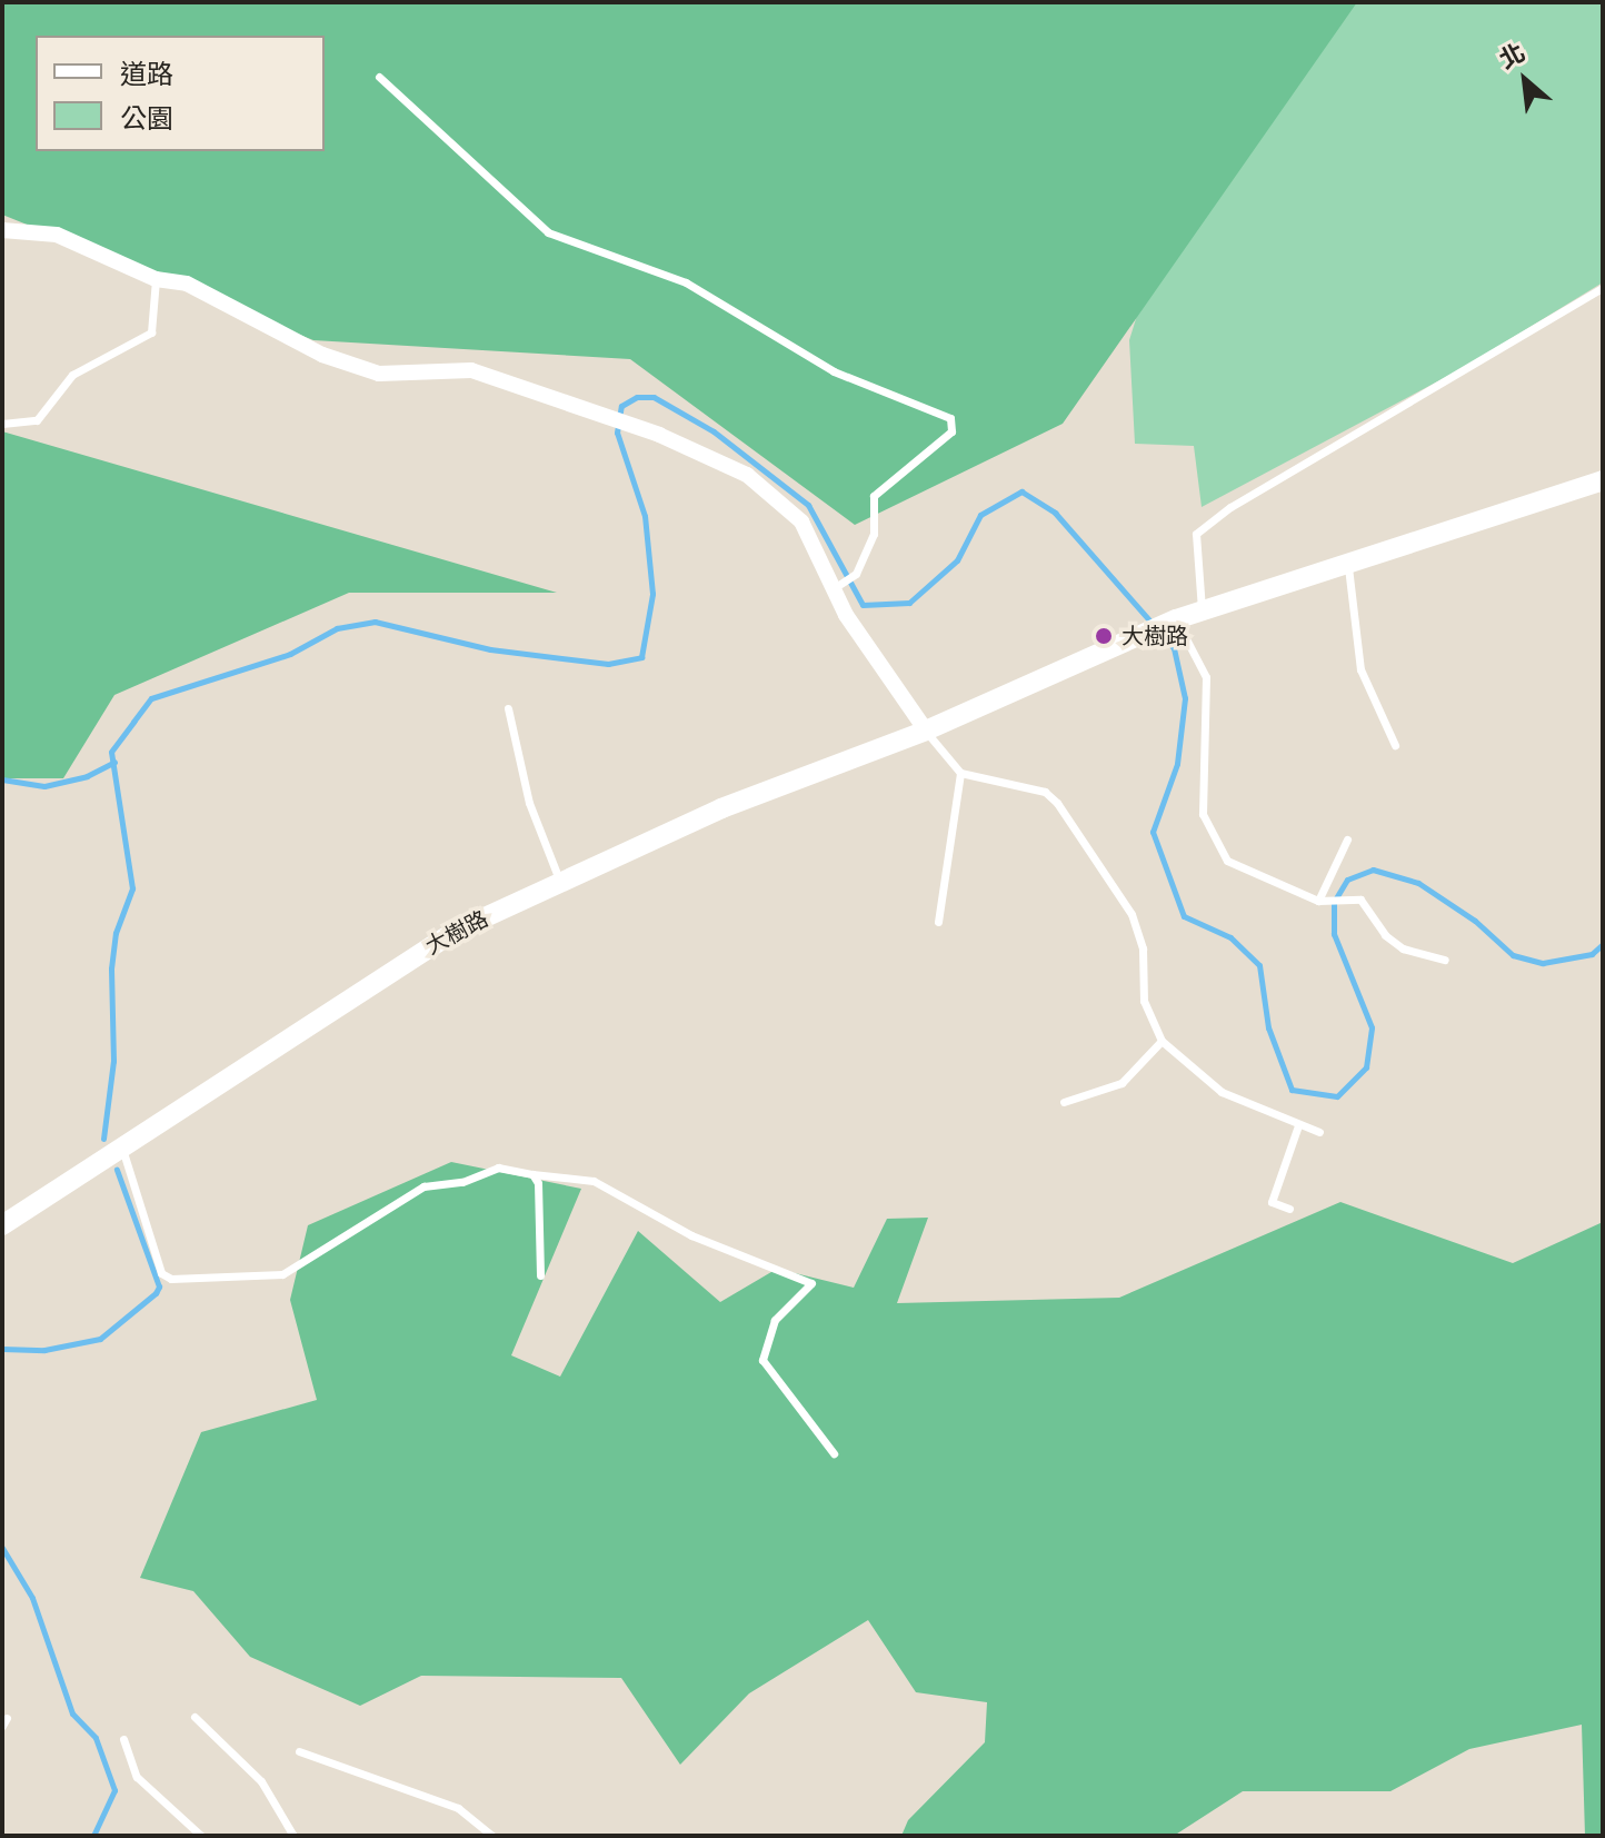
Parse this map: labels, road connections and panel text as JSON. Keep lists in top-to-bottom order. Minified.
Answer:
{"streets":{"street":["大樹路"]},"places":["大樹路"],"legend":["道路","公園"],"north":"top left"}
